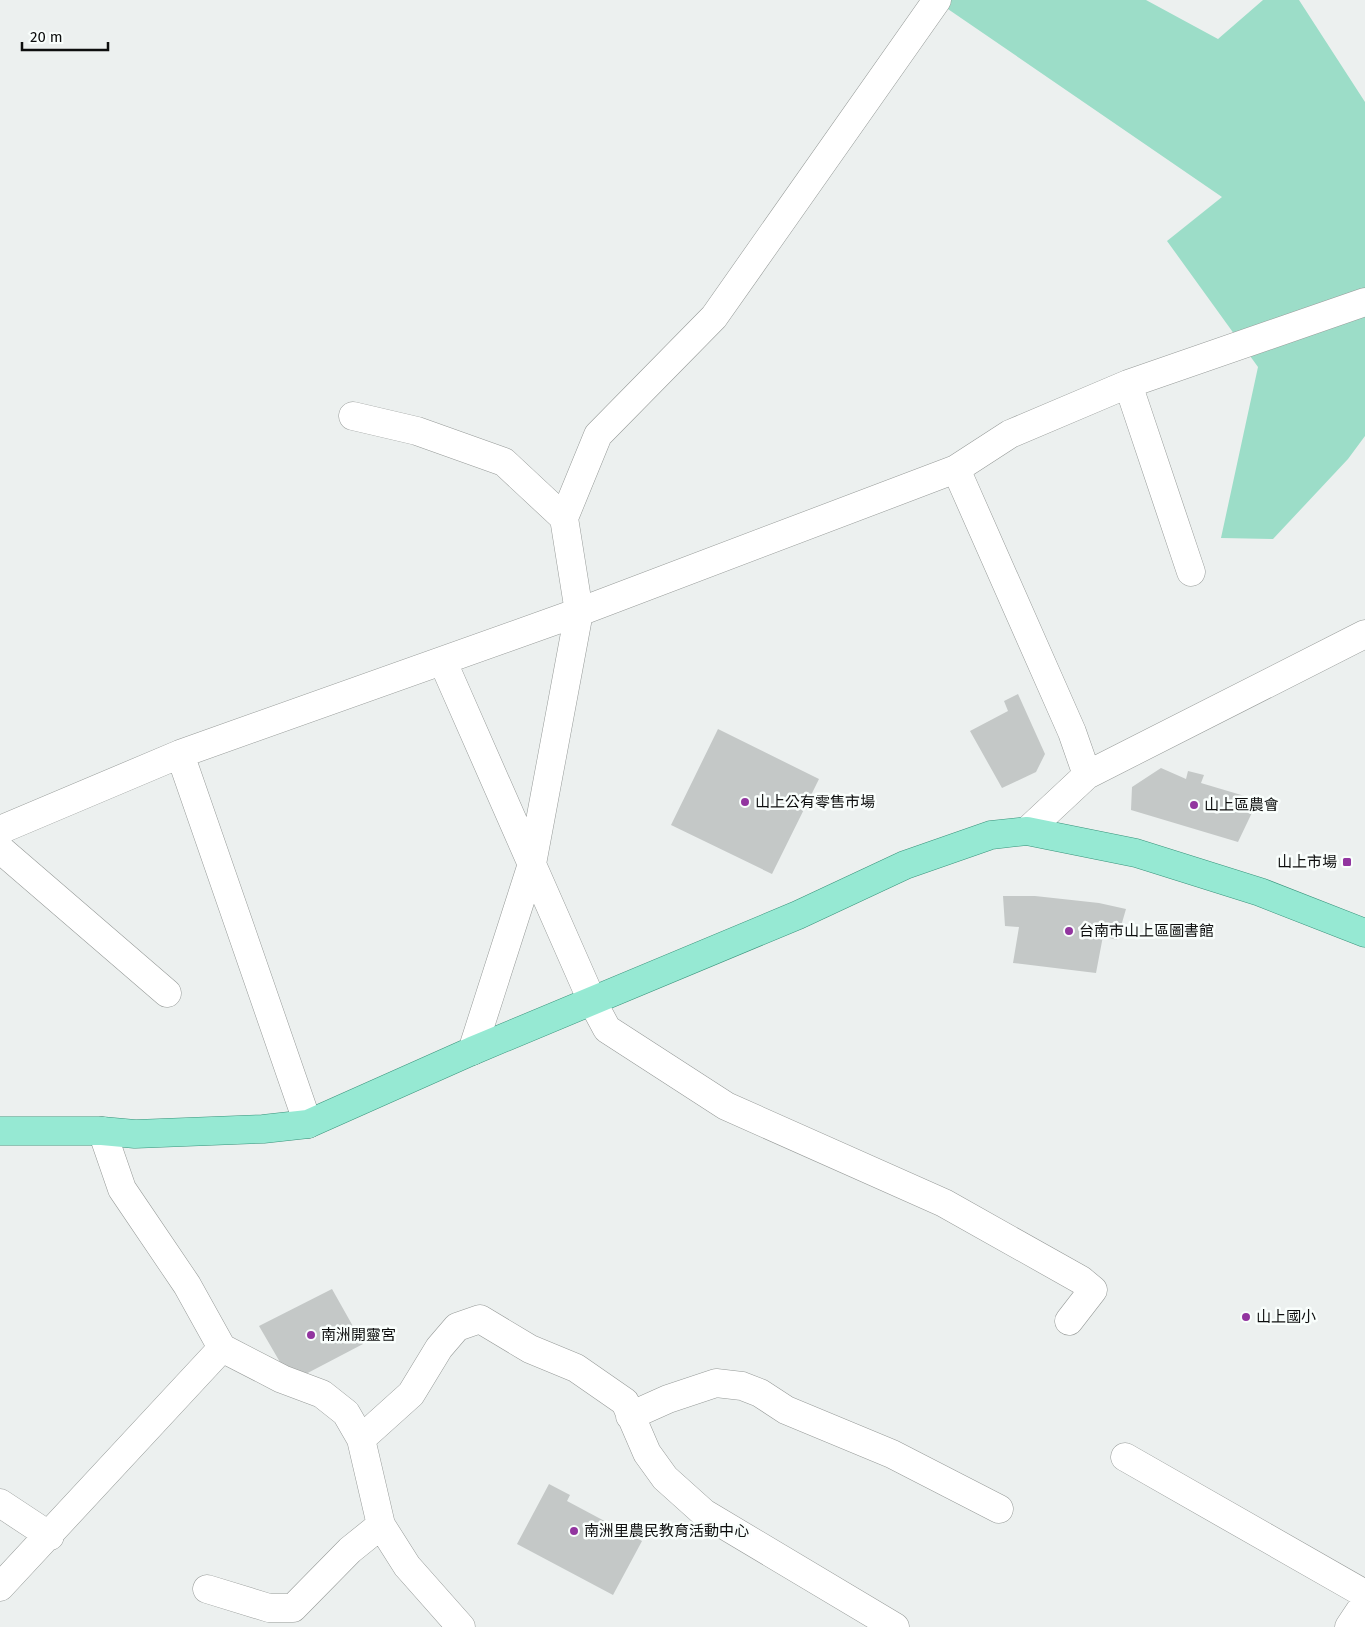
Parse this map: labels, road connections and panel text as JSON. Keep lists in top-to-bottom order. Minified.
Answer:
{"places":{"other":["山上公有零售市場","山上區農會","台南市山上區圖書館","山上國小","南洲開靈宮","南洲里農民教育活動中心"],"transit":["山上市場"]},"scale_bar":"20 m"}
